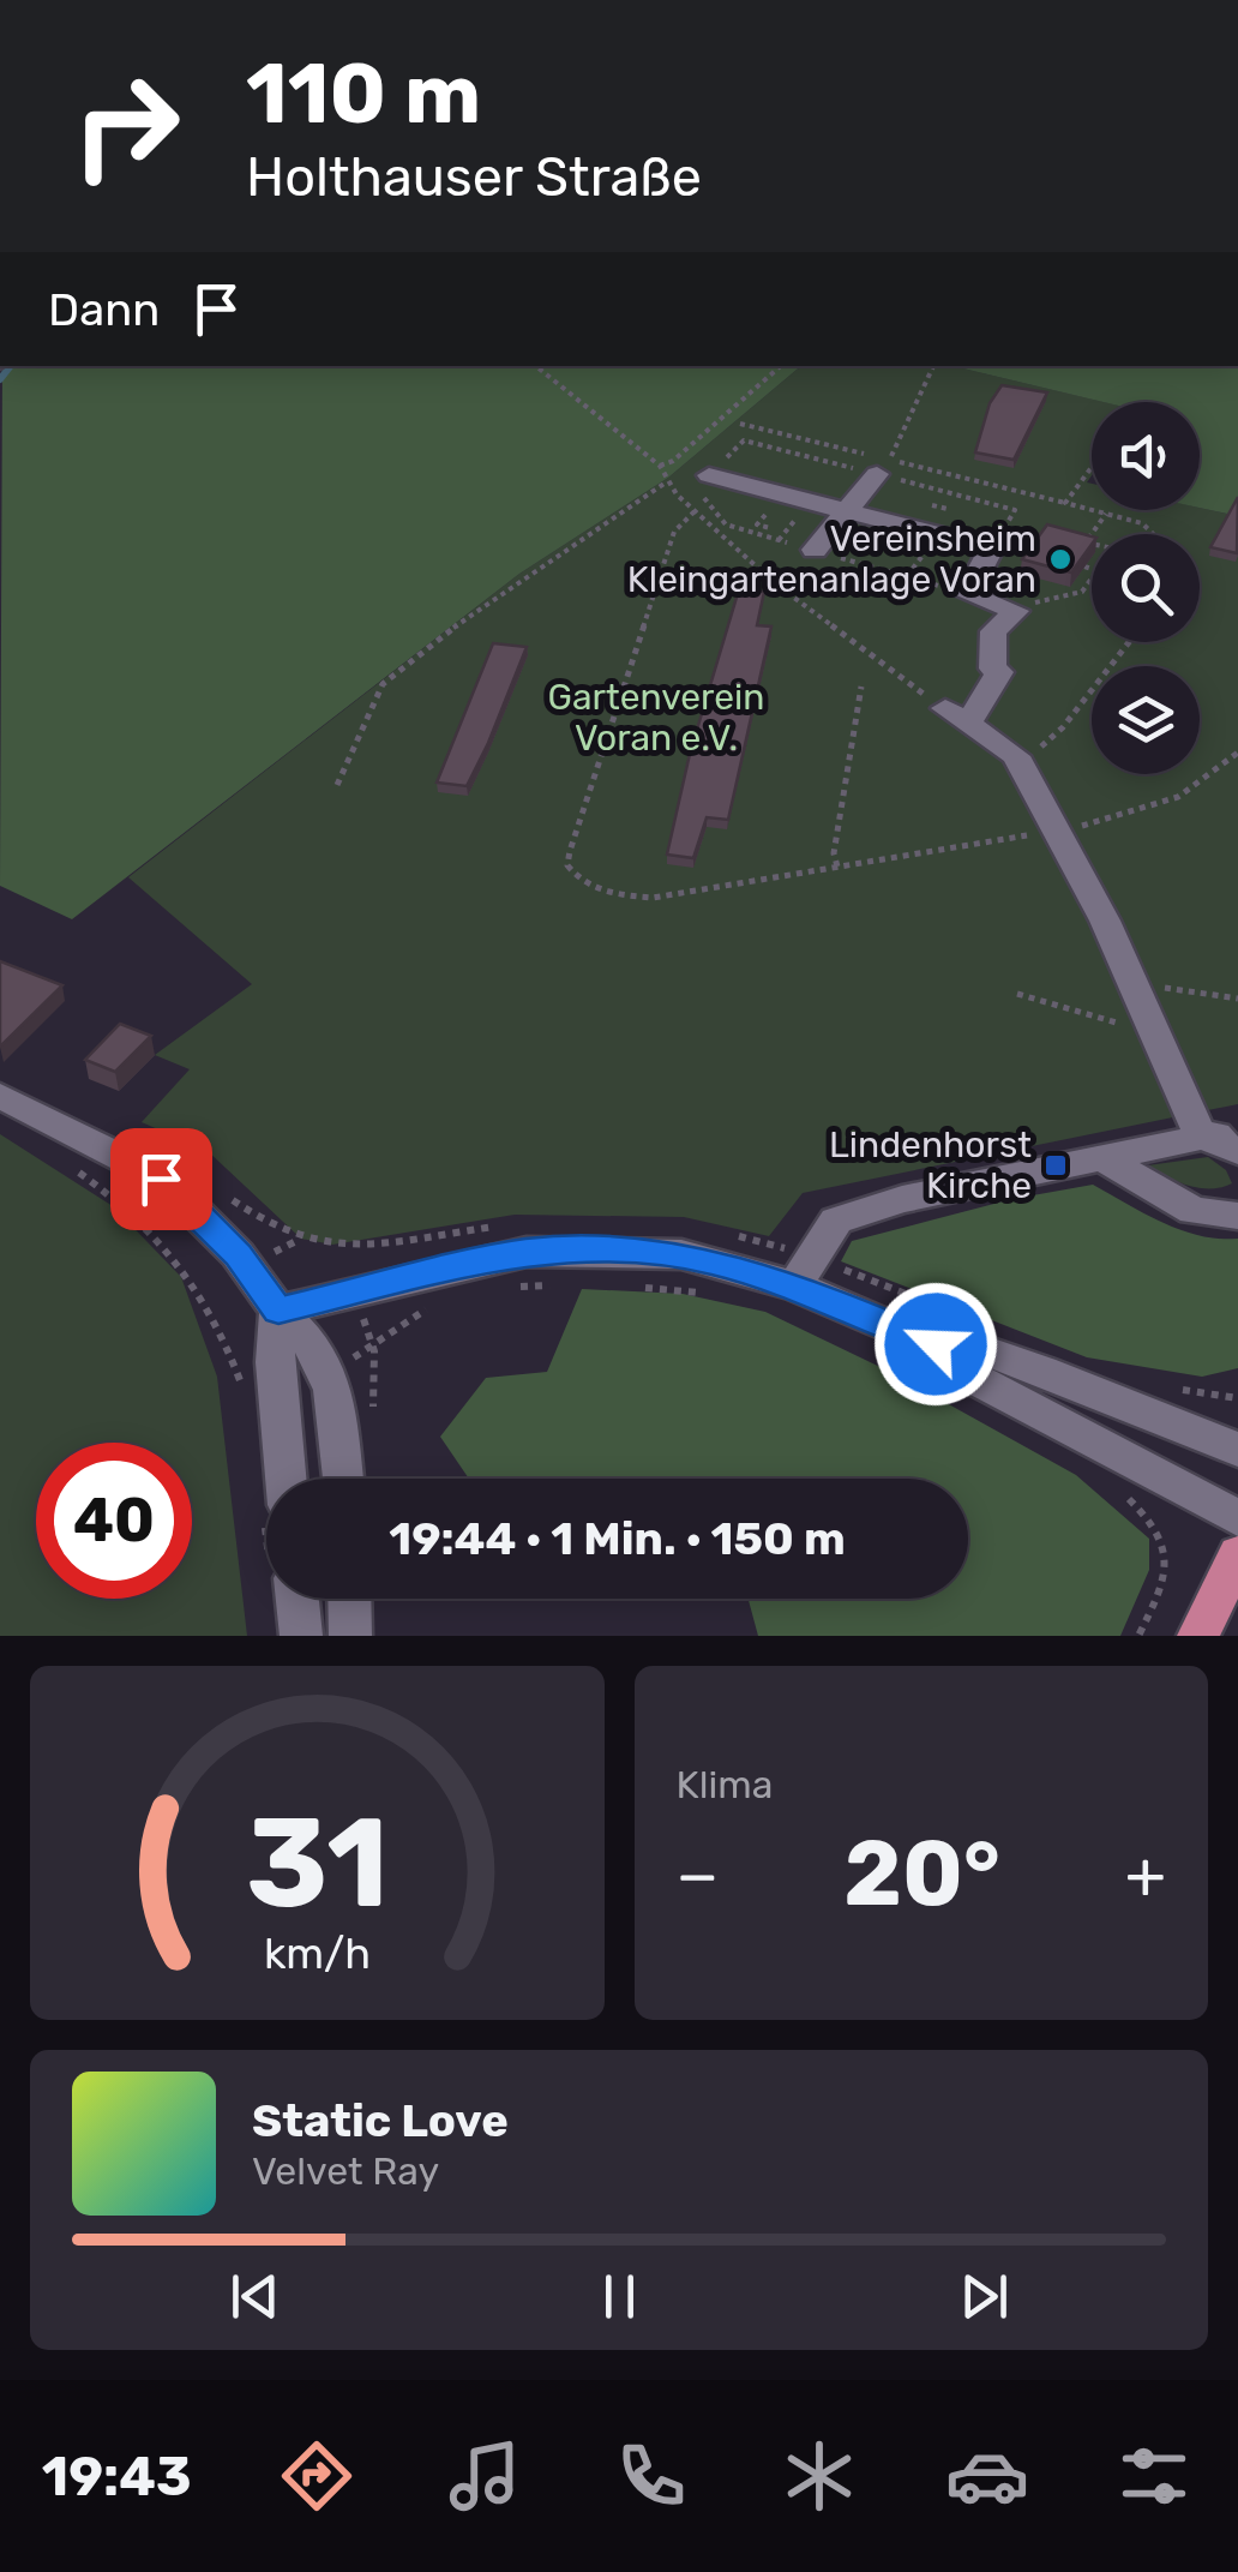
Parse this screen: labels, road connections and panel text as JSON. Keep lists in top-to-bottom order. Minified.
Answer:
{"parks":["Gartenverein Voran e.V."],"places":{"other":["Vereinsheim Kleingartenanlage Voran"],"transit":["Lindenhorst Kirche"]},"page":{"turn":["110 m","Holthauser Straße"],"then":"Dann","limit":"40","trip":"19:44 · 1 Min. · 150 m","tile":"Klima","heat":["−","20°","+"],"song":["Static Love","Velvet Ray"],"tabs":"19:43","gauge":["31","km/h"]}}
